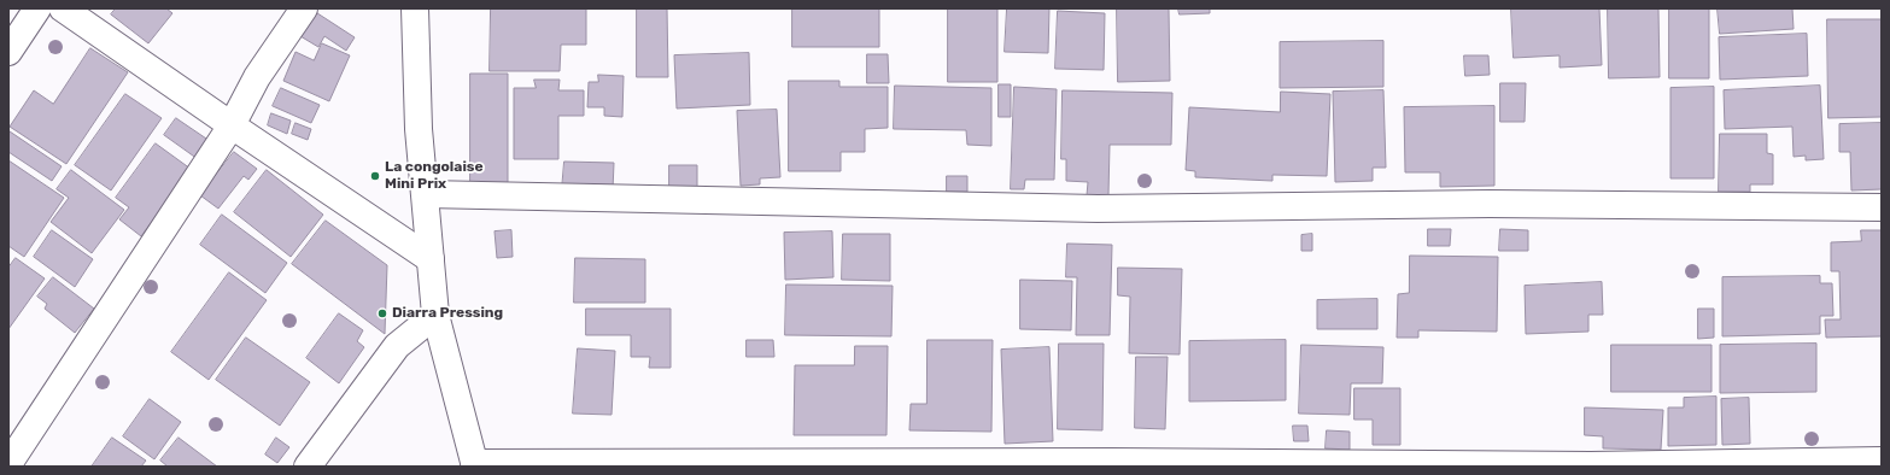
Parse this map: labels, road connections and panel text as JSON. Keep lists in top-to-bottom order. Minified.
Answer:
{"places":["La congolaise Mini Prix","Diarra Pressing"]}
